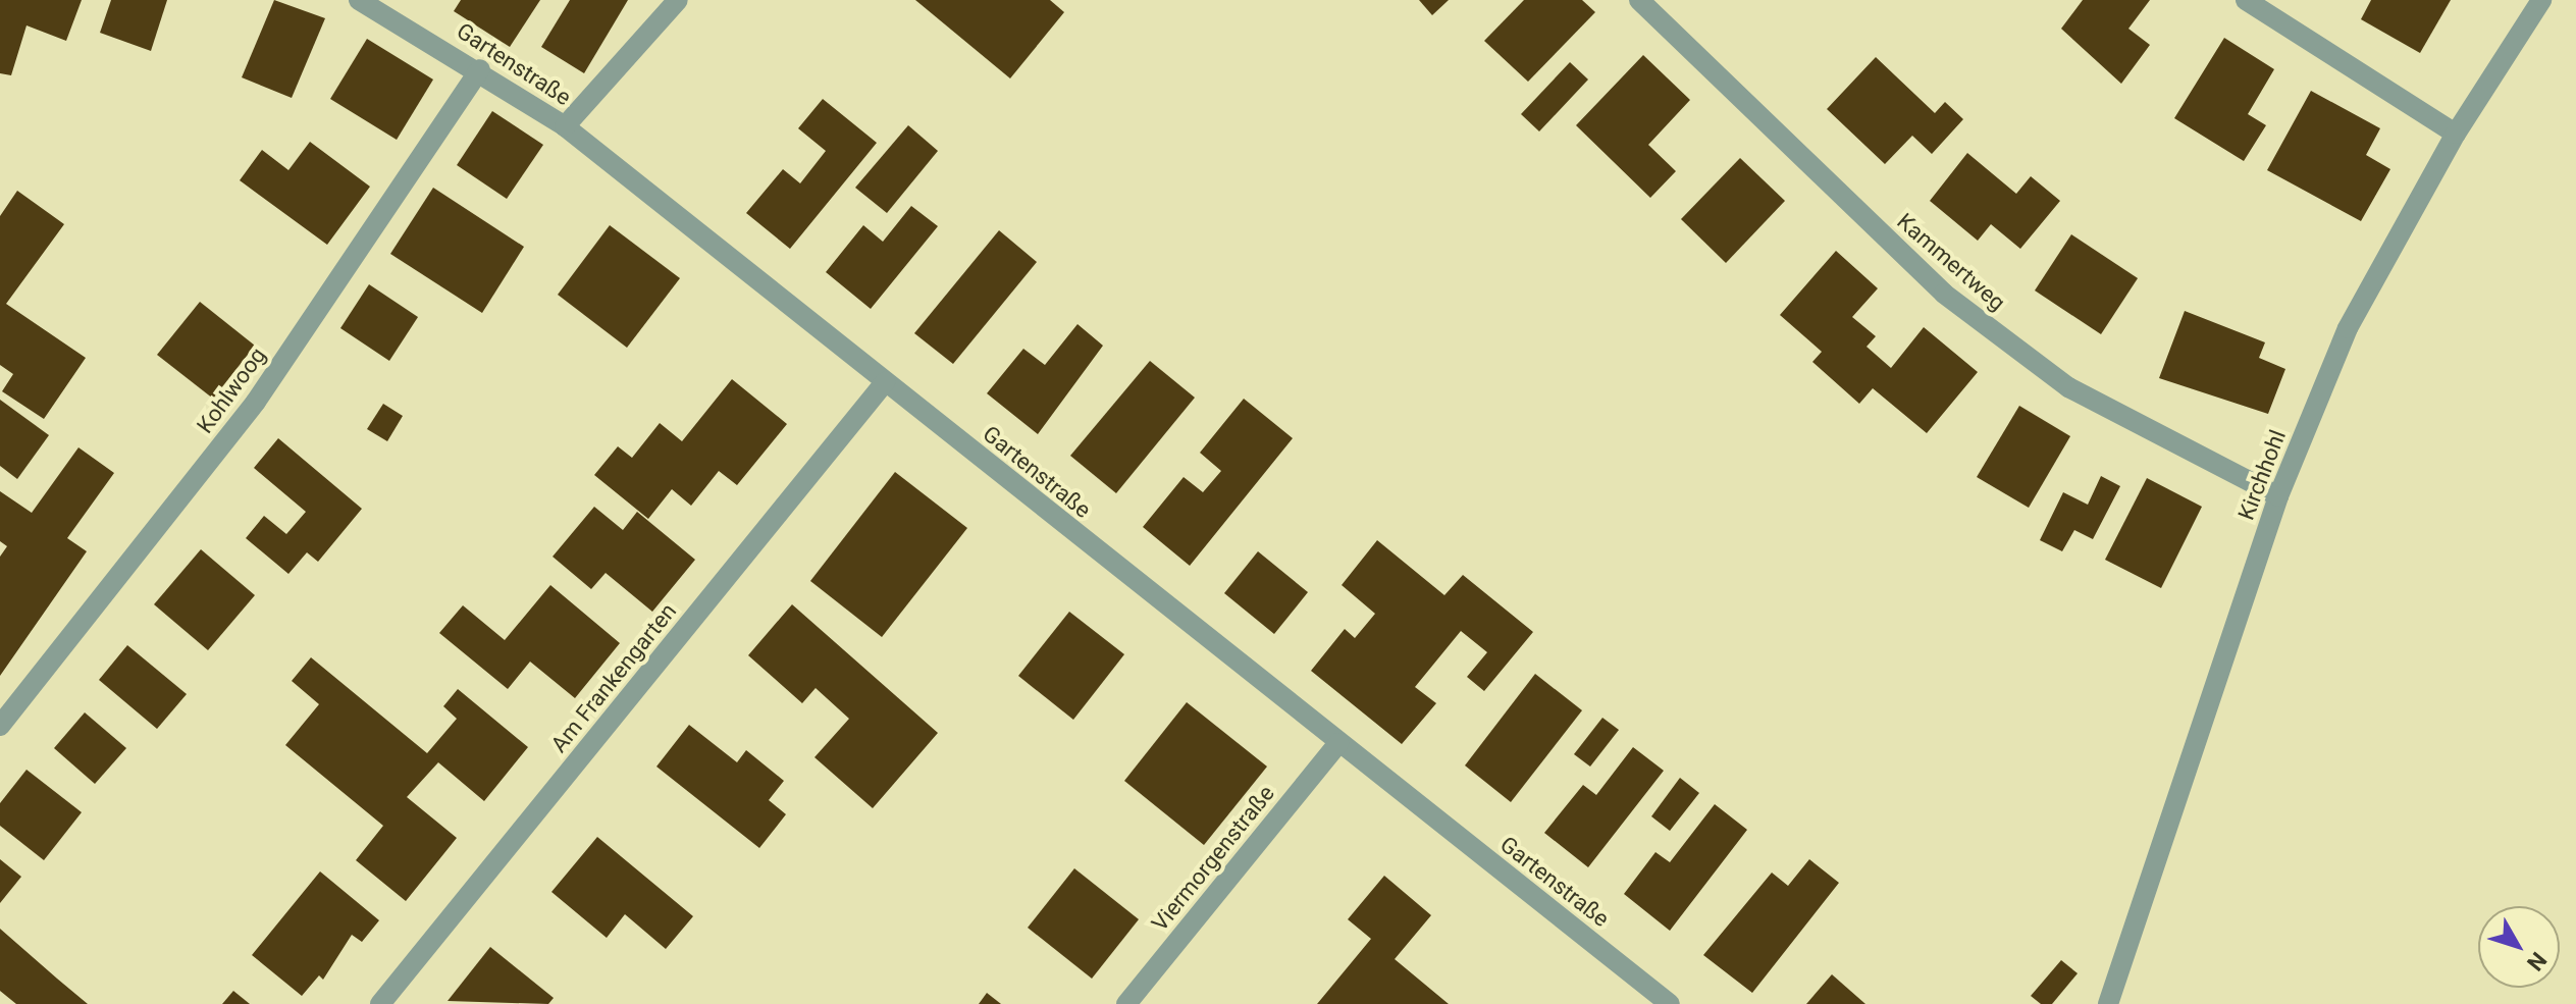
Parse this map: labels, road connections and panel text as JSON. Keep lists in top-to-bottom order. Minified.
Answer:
{"streets":{"street":["Gartenstraße","Kammertweg","Kohlwoog","Kirchhohl","Am Frankengarten","Viermorgenstraße"]},"crossings":[["Gartenstraße","Kohlwoog"],["Gartenstraße","Am Frankengarten"],["Gartenstraße","Viermorgenstraße"],["Kammertweg","Kirchhohl"]],"north":"bottom right"}
